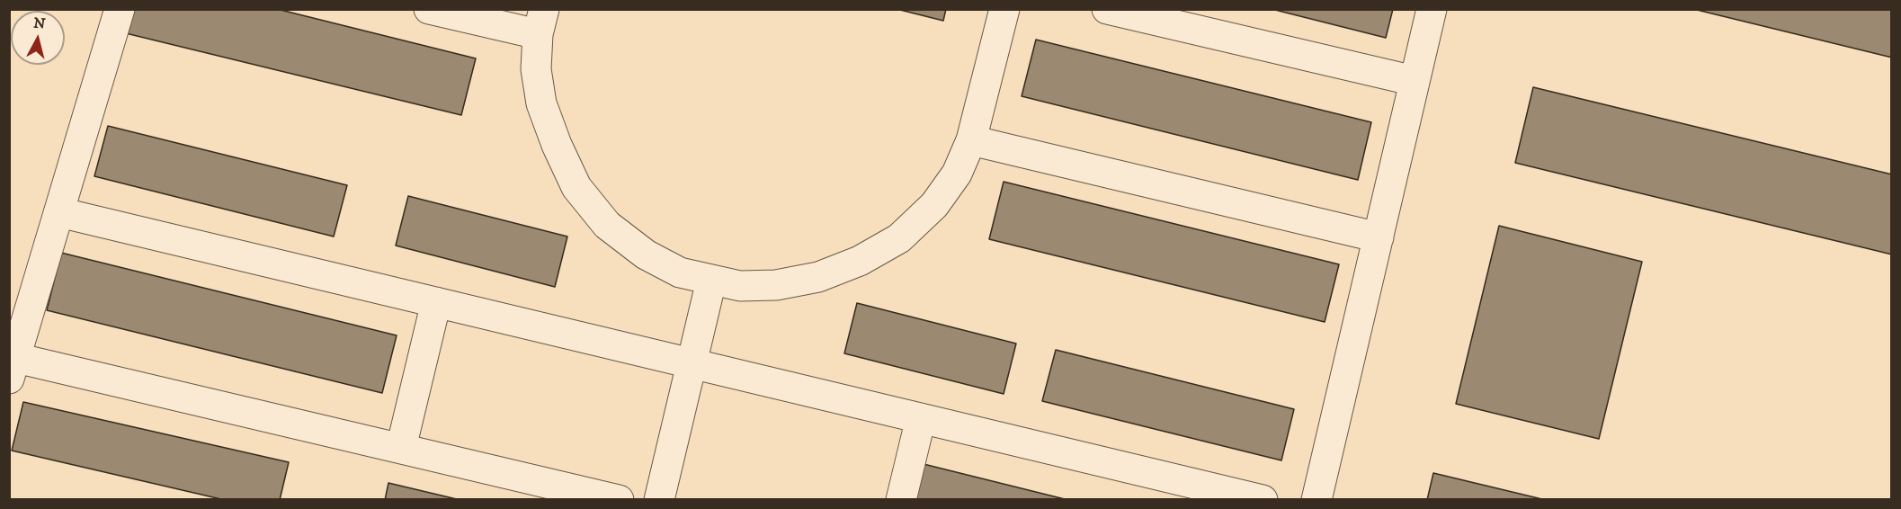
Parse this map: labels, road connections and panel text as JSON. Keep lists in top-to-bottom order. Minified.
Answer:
{"north":"top"}
